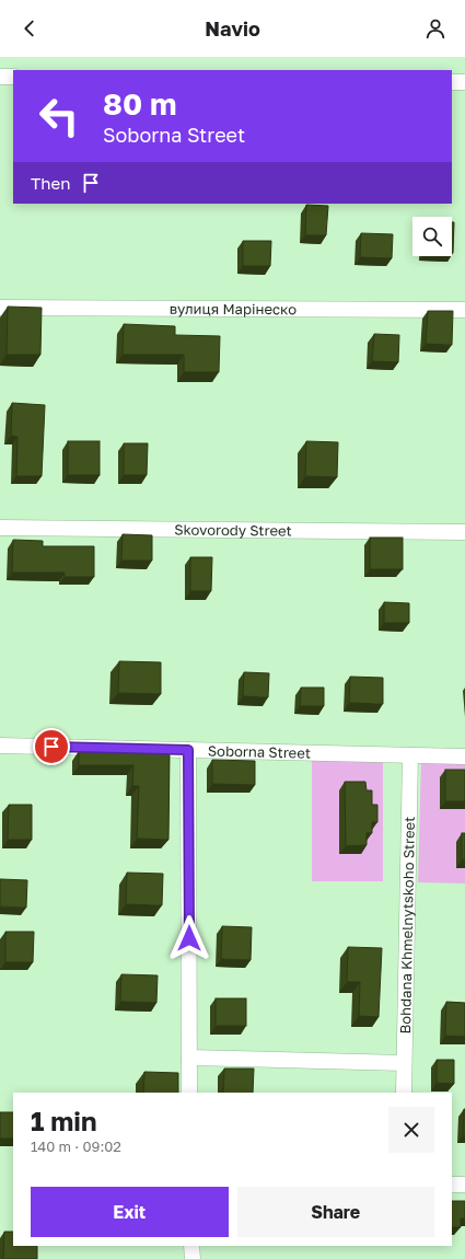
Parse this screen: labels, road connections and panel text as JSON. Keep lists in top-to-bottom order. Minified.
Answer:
{"streets":{"street":["вулиця Марінеско","Skovorody Street","Soborna Street","Bohdana Khmelnytskoho Street"]},"crossings":[["Soborna Street","Bohdana Khmelnytskoho Street"]],"page":{"header":"Navio","turn":["80 m","Soborna Street"],"then":"Then","heading":["1 min","140 m · 09:02"],"buttons":["Exit","Share"]}}
